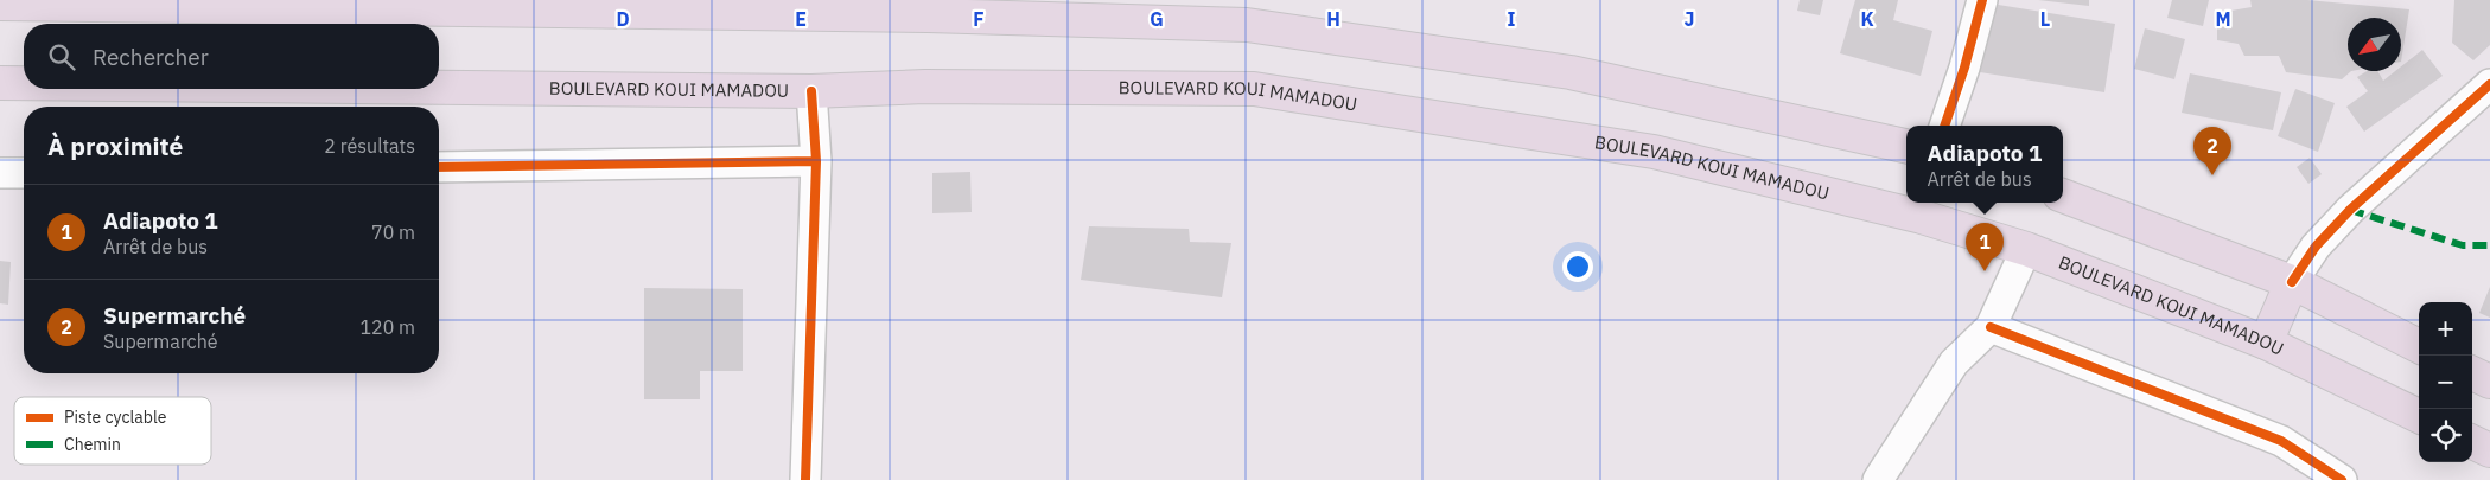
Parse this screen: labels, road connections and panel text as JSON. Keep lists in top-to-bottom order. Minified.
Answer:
{"streets":{"main road":["BOULEVARD KOUI MAMADOU"]},"legend":["Piste cyclable","Chemin"],"north":"bottom left","page":{"search":"Rechercher","heading":["À proximité","2 résultats"],"popup":["Adiapoto 1","Arrêt de bus"],"pins":["2","1"],"list":[{"mark":"1","name":"Adiapoto 1","note":"Arrêt de bus","value":"70 m"},{"mark":"2","name":"Supermarché","note":"Supermarché","value":"120 m"}],"map_buttons":["+","−"]},"grid":{"columns":["D","E","F","G","H","I","J","K","L","M"]}}
